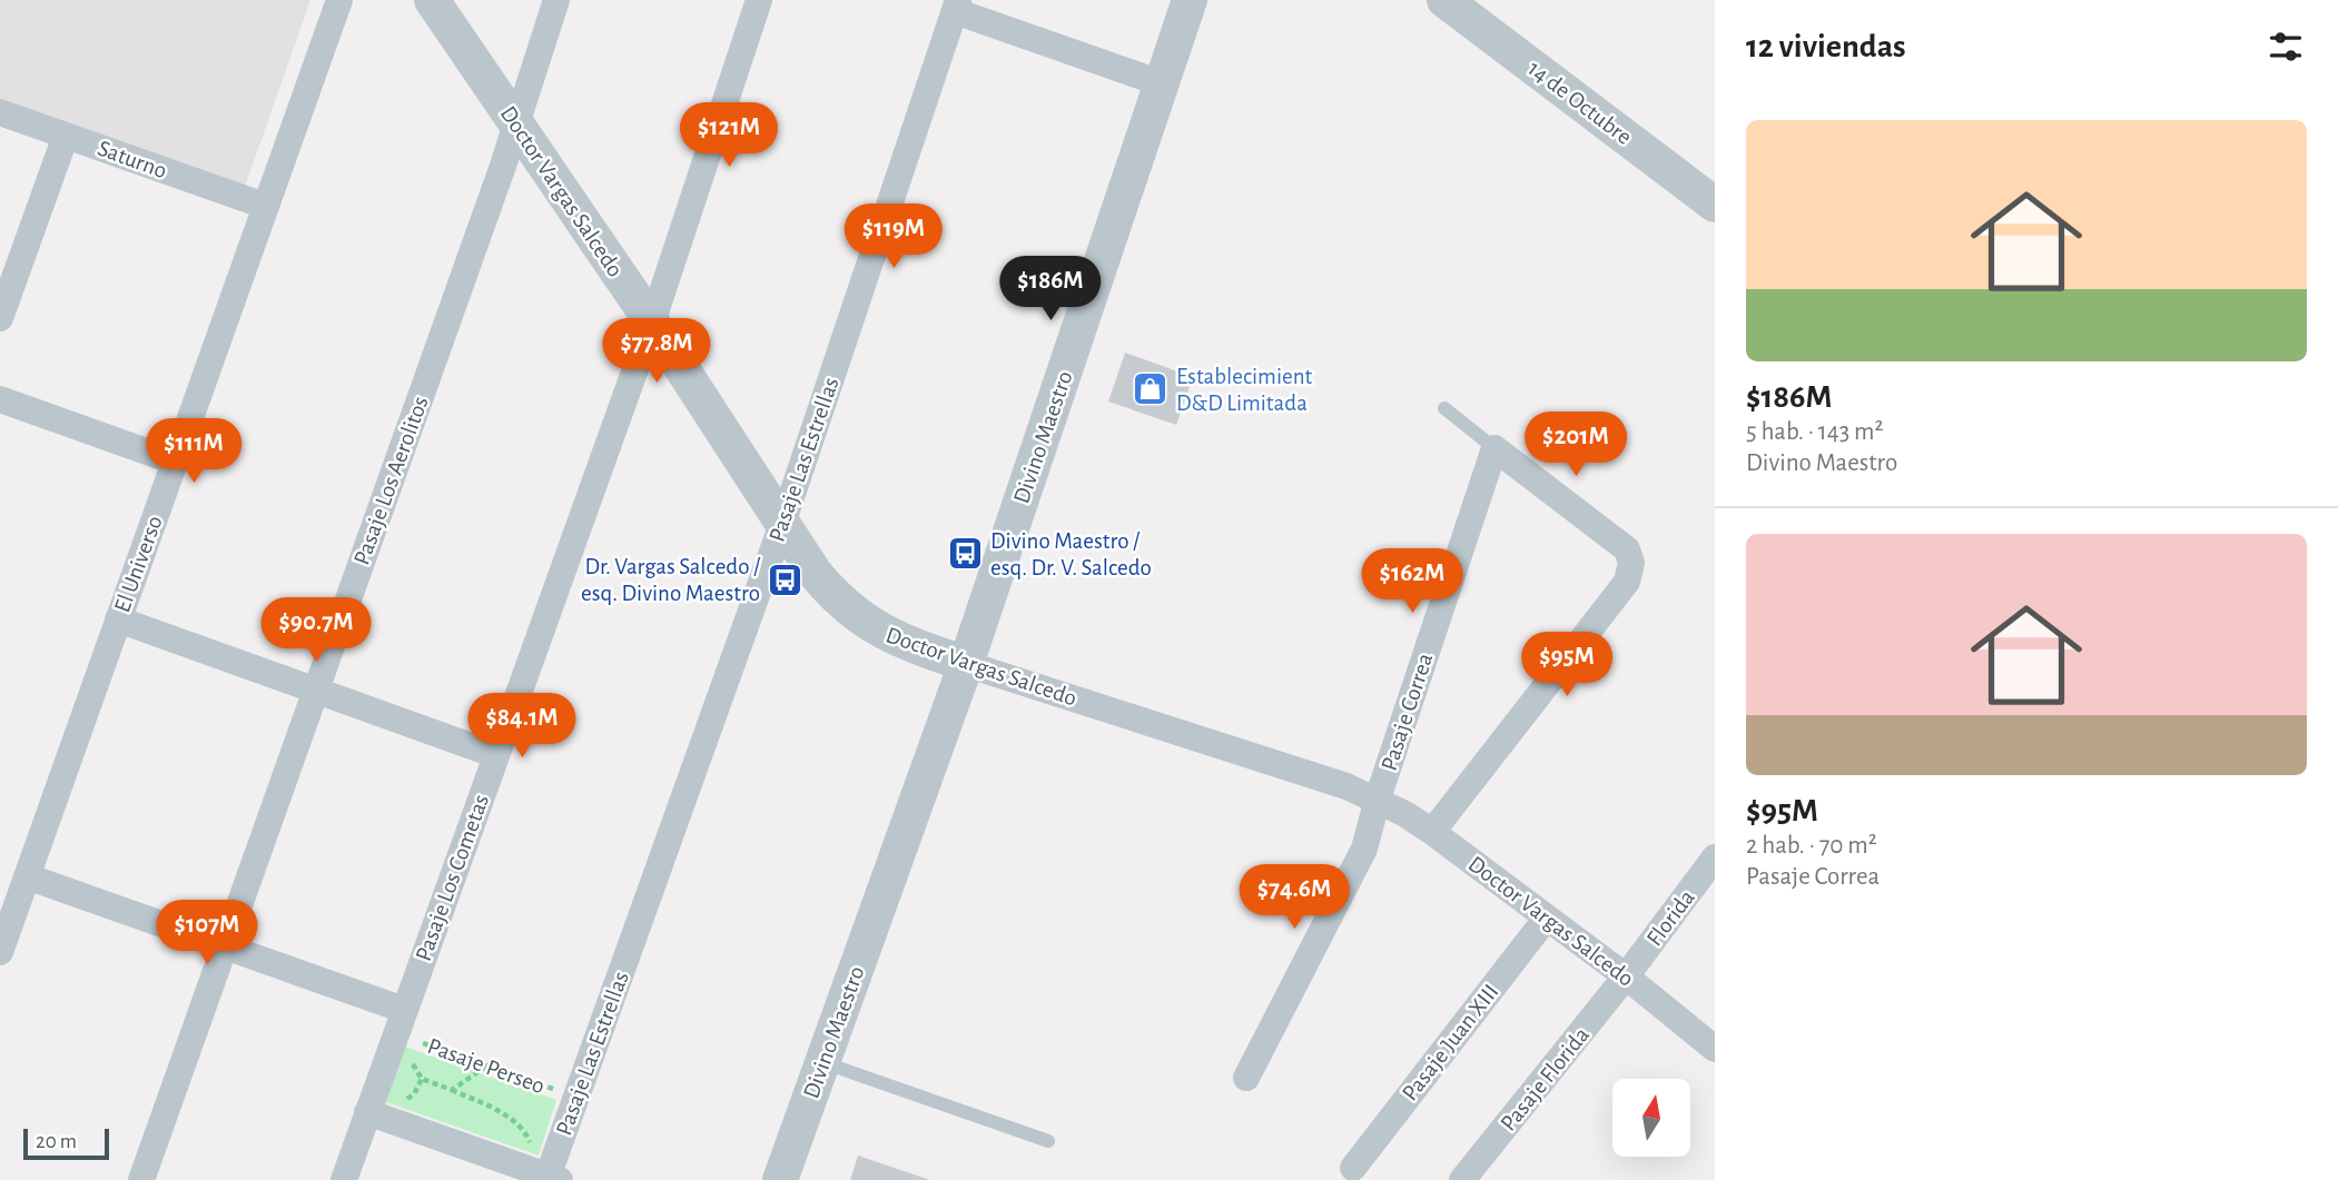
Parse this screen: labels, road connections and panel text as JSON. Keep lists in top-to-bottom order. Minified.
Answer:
{"streets":{"street":["14 de Octubre","Saturno","Doctor Vargas Salcedo","Divino Maestro","Pasaje Las Estrellas","Pasaje Los Aerolitos","El Universo","Pasaje Correa","Pasaje Los Cometas","Florida","Pasaje Juan XIII","Pasaje Florida"],"path":["Pasaje Perseo"]},"crossings":[["Saturno","El Universo"],["Doctor Vargas Salcedo","Divino Maestro"],["Doctor Vargas Salcedo","Pasaje Las Estrellas"],["Doctor Vargas Salcedo","Pasaje Los Aerolitos"],["Doctor Vargas Salcedo","Pasaje Correa"],["Doctor Vargas Salcedo","Pasaje Los Cometas"],["Doctor Vargas Salcedo","Florida"],["Doctor Vargas Salcedo","Pasaje Juan XIII"],["Doctor Vargas Salcedo","Pasaje Florida"],["Pasaje Las Estrellas","Pasaje Perseo"],["Pasaje Los Cometas","Pasaje Perseo"],["Florida","Pasaje Florida"]],"places":{"shop":["Establecimient D&D Limitada"],"bus stop":["Divino Maestro / esq. Dr. V. Salcedo","Dr. Vargas Salcedo / esq. Divino Maestro"]},"scale_bar":"20 m","north":"top","page":{"heading":"12 viviendas","list":[{"name":"$186M","note":"5 hab. · 143 m² · Divino Maestro"},{"name":"$95M","note":"2 hab. · 70 m² · Pasaje Correa"}],"price":["$121M","$119M","$186M","$77.8M","$201M","$111M","$162M","$90.7M","$95M","$84.1M","$74.6M","$107M"],"scale":"20 m"}}
